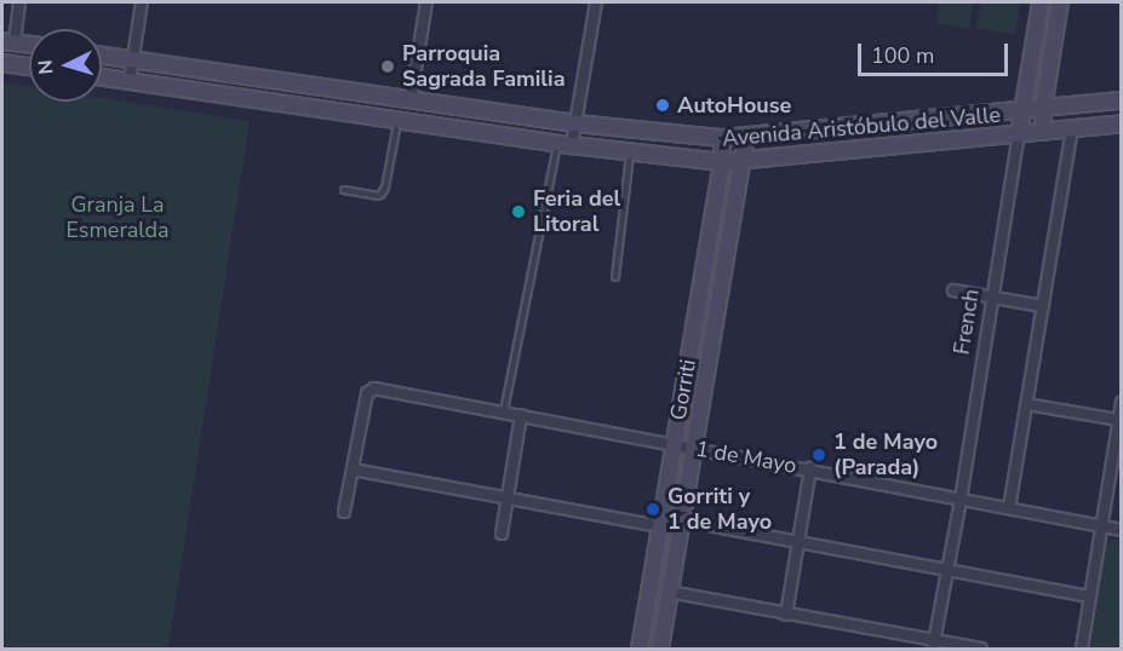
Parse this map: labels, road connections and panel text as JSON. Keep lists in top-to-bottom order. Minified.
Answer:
{"streets":{"main road":["Avenida Aristóbulo del Valle","French","Gorriti"],"street":["1 de Mayo"]},"crossings":[["Avenida Aristóbulo del Valle","French"],["Avenida Aristóbulo del Valle","Gorriti"],["French","1 de Mayo"],["Gorriti","1 de Mayo"]],"parks":["Granja La Esmeralda"],"places":["Parroquia Sagrada Familia","AutoHouse","Feria del Litoral","1 de Mayo (Parada)","Gorriti y 1 de Mayo"],"scale_bar":"100 m","north":"left"}
